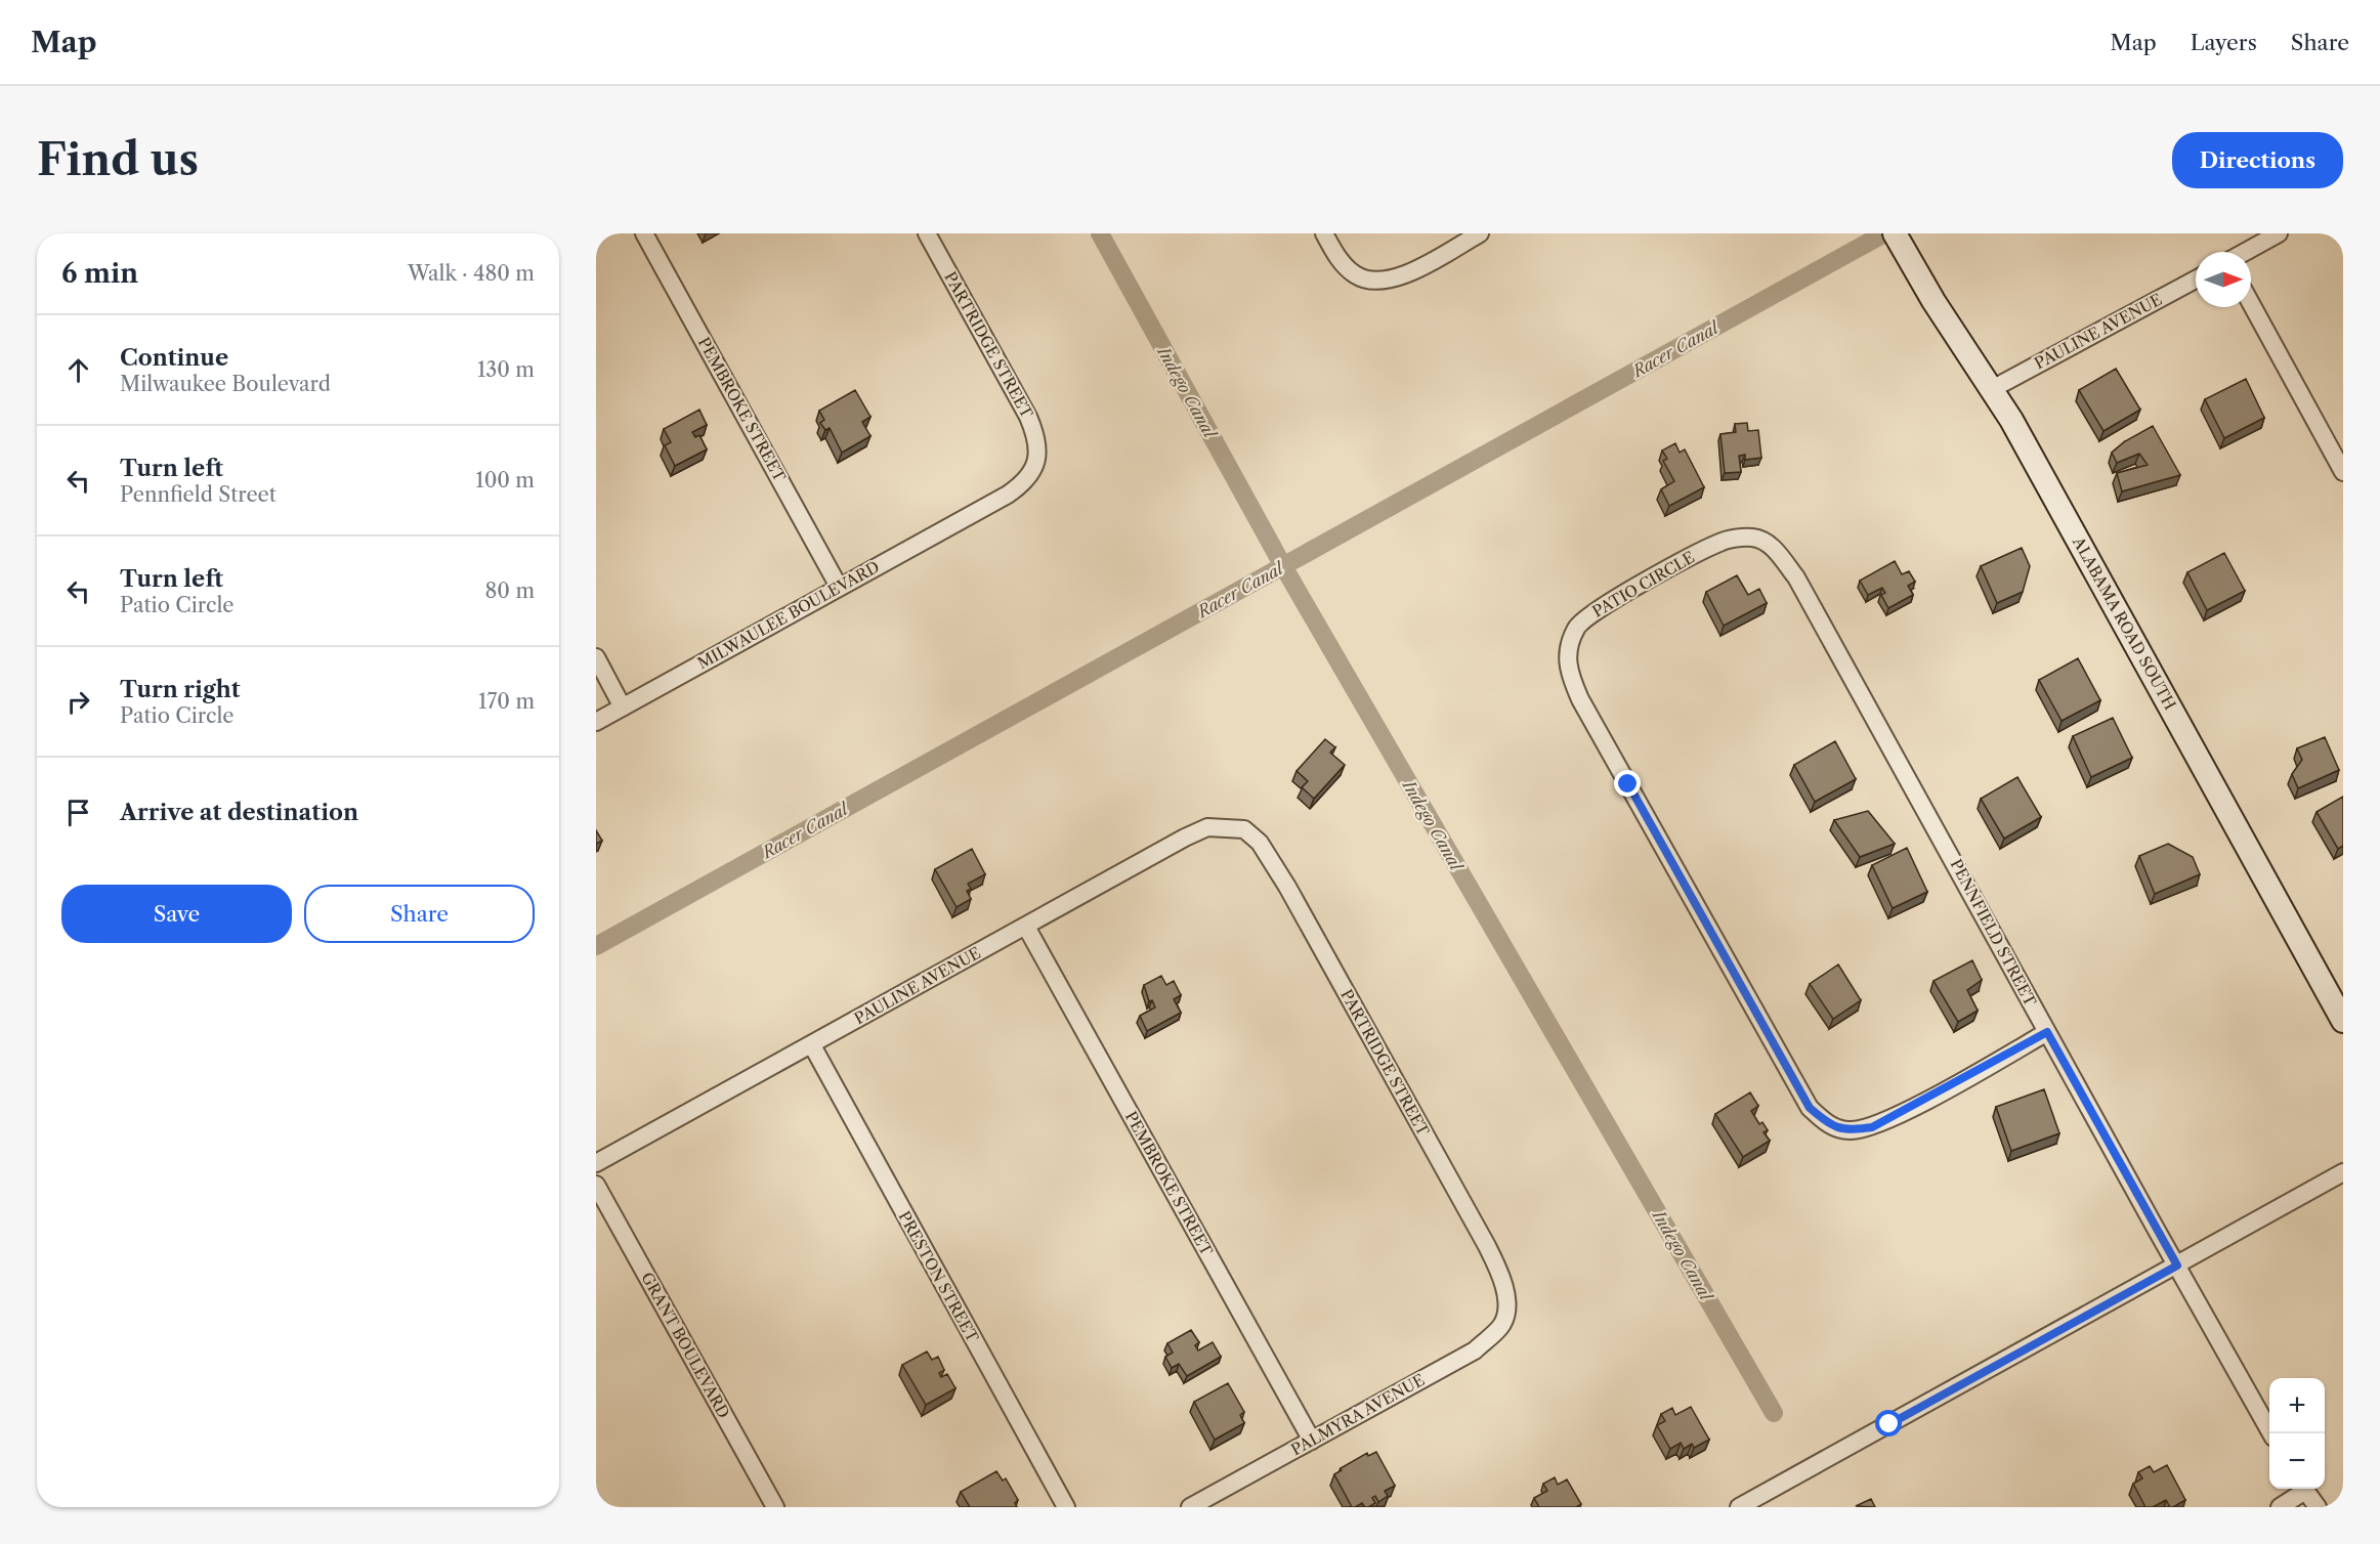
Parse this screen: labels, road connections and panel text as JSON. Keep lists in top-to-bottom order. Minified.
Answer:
{"streets":{"street":["PAULINE AVENUE","PARTRIDGE STREET","PEMBROKE STREET","PATIO CIRCLE","MILWAULEE BOULEVARD","ALABAMA ROAD SOUTH","PENNFIELD STREET","PRESTON STREET","GRANT BOULEVARD","PALMYRA AVENUE"]},"crossings":[["PAULINE AVENUE","PARTRIDGE STREET"],["PAULINE AVENUE","PEMBROKE STREET"],["PAULINE AVENUE","ALABAMA ROAD SOUTH"],["PAULINE AVENUE","PRESTON STREET"],["PARTRIDGE STREET","MILWAULEE BOULEVARD"],["PARTRIDGE STREET","PALMYRA AVENUE"],["PEMBROKE STREET","MILWAULEE BOULEVARD"],["PEMBROKE STREET","PALMYRA AVENUE"],["PATIO CIRCLE","PENNFIELD STREET"]],"water":["Racer Canal","Indego Canal"],"north":"right","page":{"header":"Map","nav":["Map","Layers","Share"],"buttons":["Directions",["Save","Share"]],"title":"Find us","heading":["6 min","Walk · 480 m"],"list":[["Continue","Milwaukee Boulevard","130 m"],["Turn left","Pennfield Street","100 m"],["Turn left","Patio Circle","80 m"],["Turn right","Patio Circle","170 m"],"Arrive at destination"],"map_buttons":["+","−"]}}
